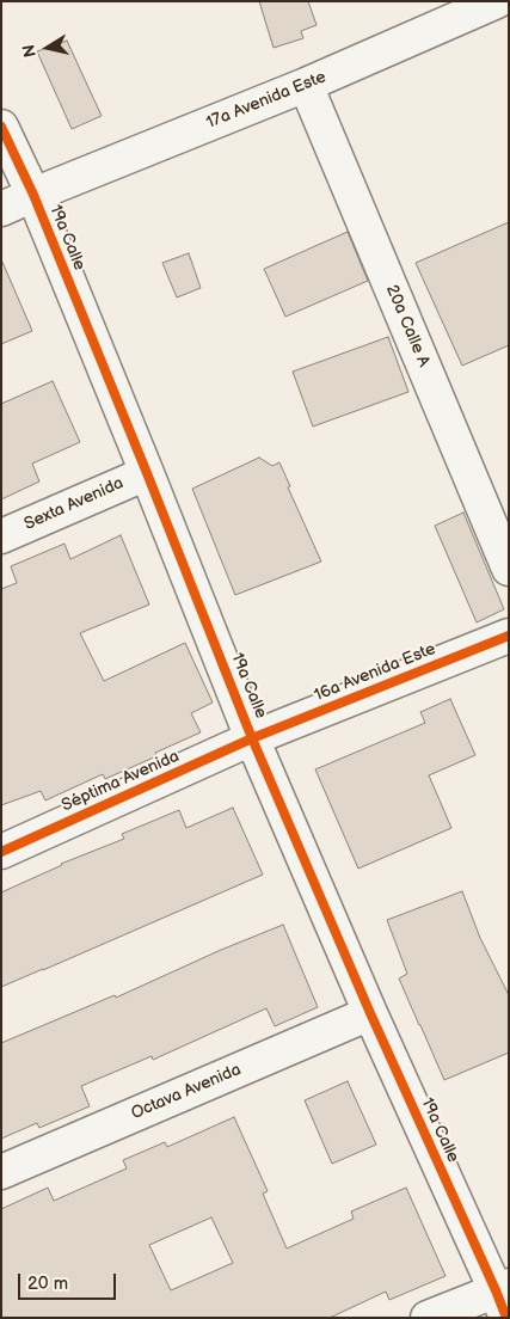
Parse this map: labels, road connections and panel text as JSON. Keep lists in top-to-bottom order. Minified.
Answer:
{"streets":{"street":["17a Avenida Este","19a Calle","20a Calle A","Sexta Avenida","16a Avenida Este","Séptima Avenida","Octava Avenida"]},"crossings":[["17a Avenida Este","19a Calle"],["17a Avenida Este","20a Calle A"],["19a Calle","Sexta Avenida"],["19a Calle","16a Avenida Este"],["19a Calle","Séptima Avenida"],["19a Calle","Octava Avenida"],["16a Avenida Este","Séptima Avenida"]],"scale_bar":"20 m","north":"left"}
